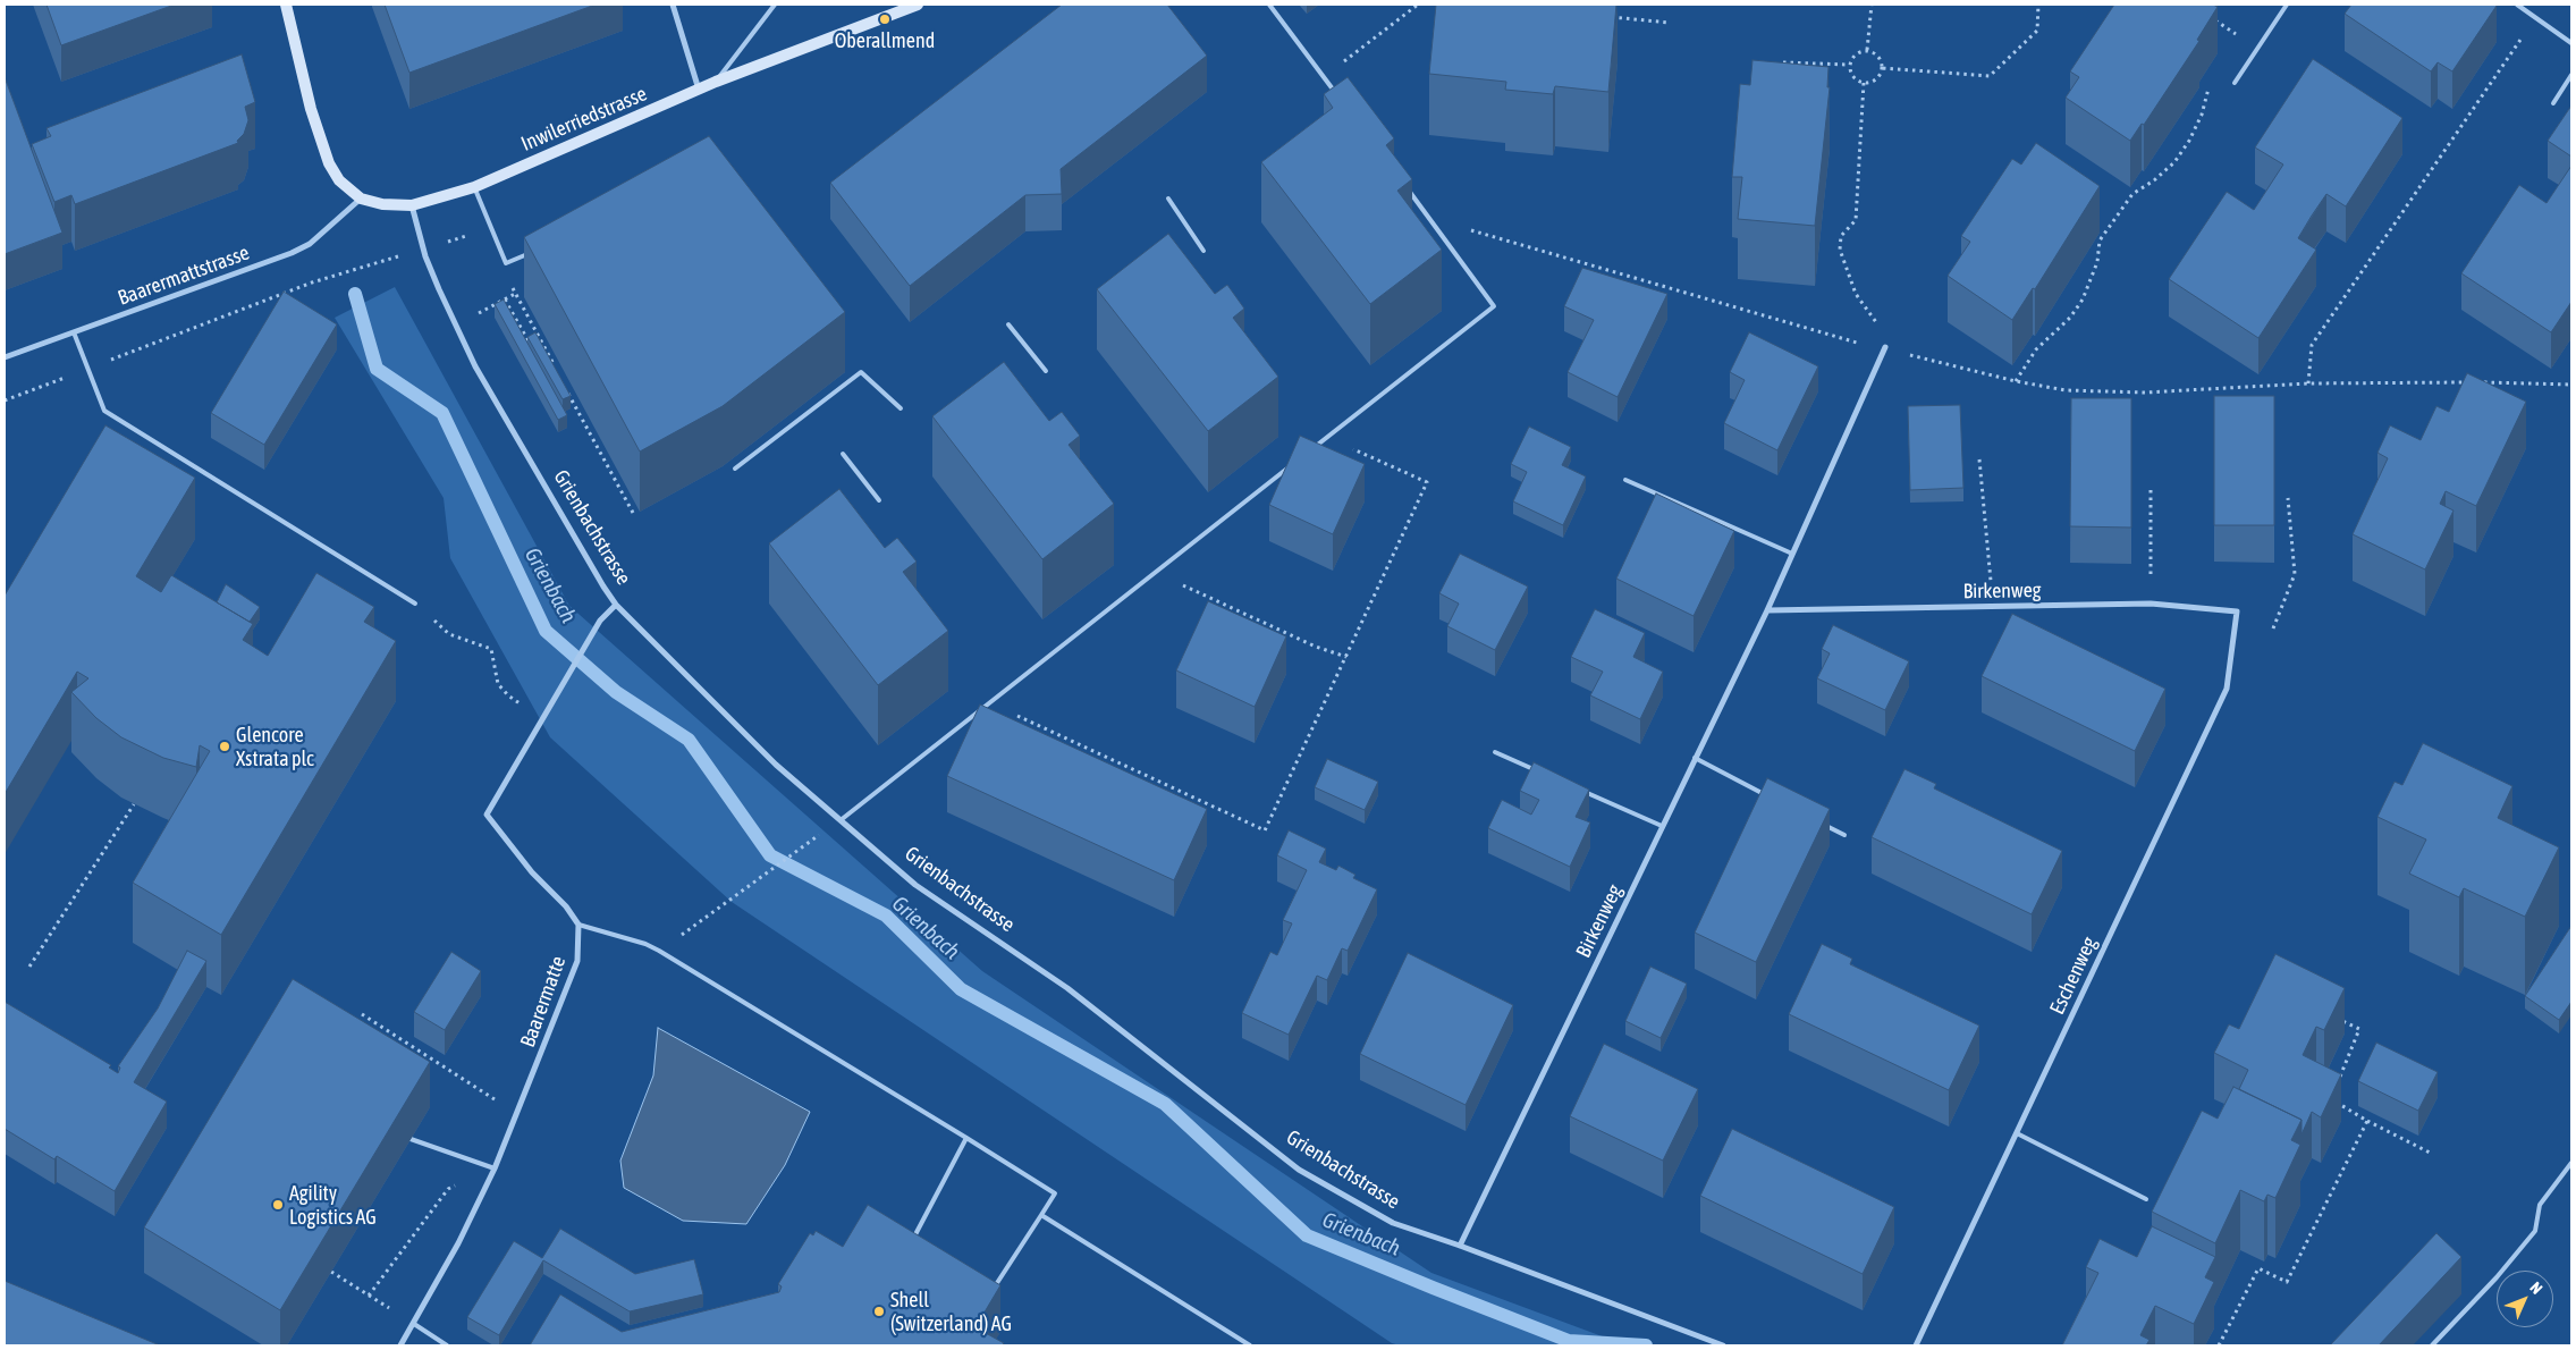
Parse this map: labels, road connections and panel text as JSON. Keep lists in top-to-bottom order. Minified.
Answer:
{"streets":{"street":["Inwilerriedstrasse","Baarermattstrasse","Grienbachstrasse","Birkenweg","Eschenweg","Baarermatte"]},"crossings":[["Inwilerriedstrasse","Baarermattstrasse"],["Inwilerriedstrasse","Grienbachstrasse"],["Grienbachstrasse","Birkenweg"],["Birkenweg","Eschenweg"]],"water":["Grienbach"],"places":["Oberallmend","Glencore Xstrata plc","Agility Logistics AG","Shell (Switzerland) AG"],"north":"top right"}
